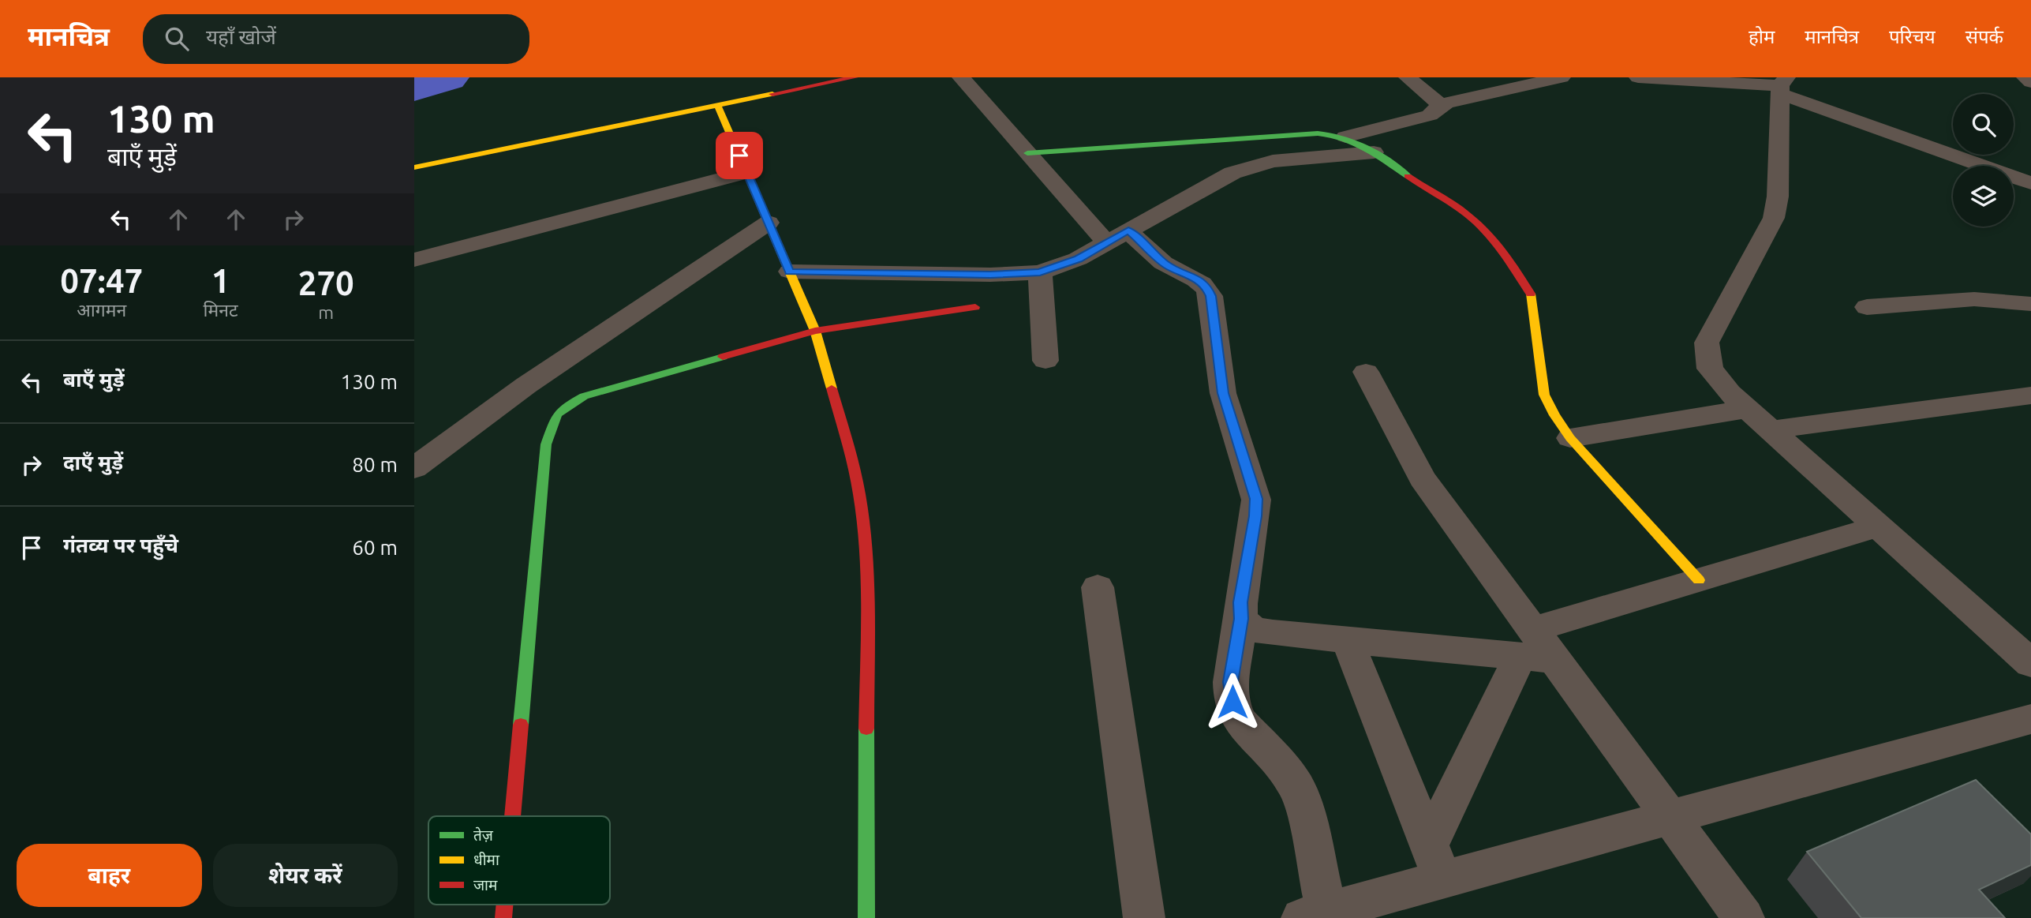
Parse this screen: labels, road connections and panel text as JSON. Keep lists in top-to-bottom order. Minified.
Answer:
{"legend":["तेज़","धीमा","जाम"],"page":{"header":"मानचित्र","search":"यहाँ खोजें","nav":["होम","मानचित्र","परिचय","संपर्क"],"turn":["130 m","बाएँ मुड़ें"],"eta":["07:47","आगमन","1","मिनट","270","m"],"list":[{"name":"बाएँ मुड़ें","value":"130 m"},{"name":"दाएँ मुड़ें","value":"80 m"},{"name":"गंतव्य पर पहुँचे","value":"60 m"}],"buttons":["बाहर","शेयर करें"]}}
